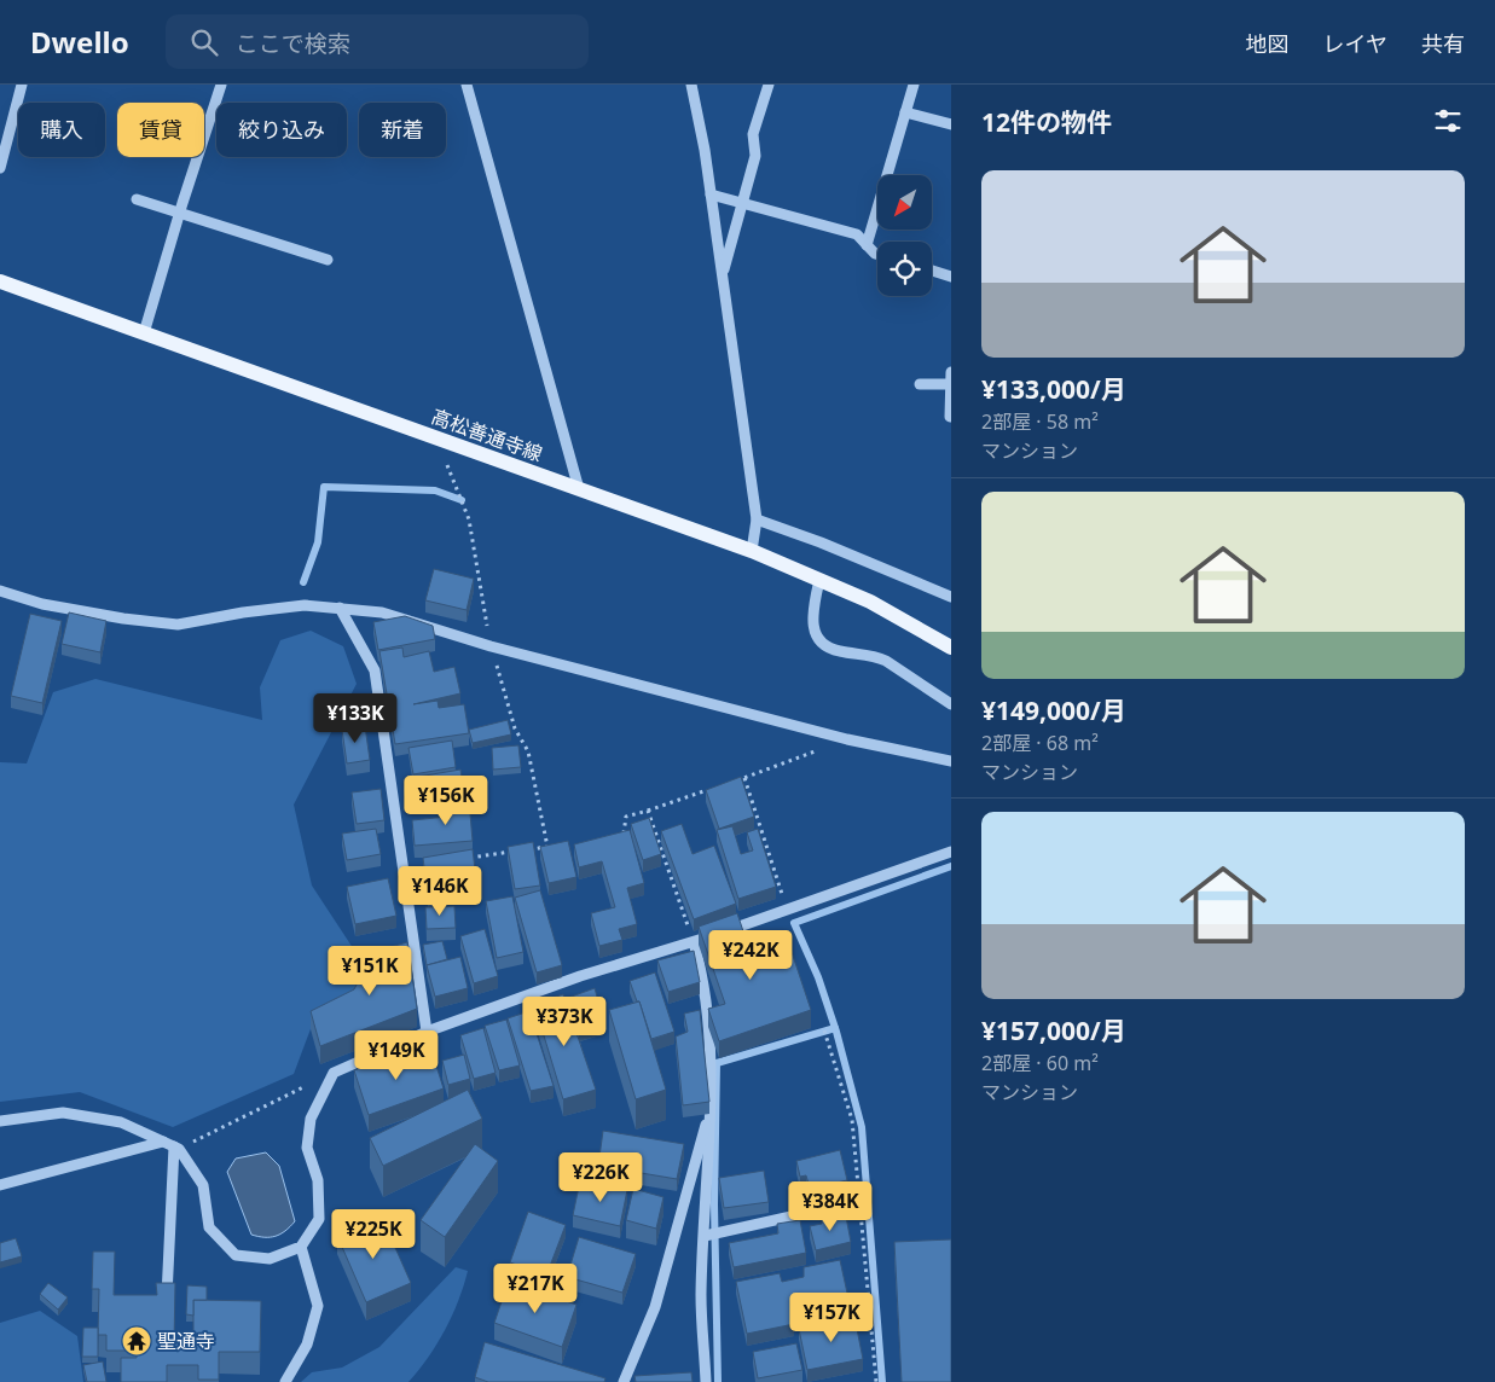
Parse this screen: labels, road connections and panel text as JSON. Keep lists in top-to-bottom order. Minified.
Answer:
{"streets":{"main road":["高松善通寺線"]},"places":{"temple":["聖通寺"]},"north":"bottom left","page":{"header":"Dwello","search":"ここで検索","nav":["地図","レイヤ","共有"],"heading":"12件の物件","chip":["購入","賃貸","絞り込み","新着"],"list":[{"name":"¥133,000/月","note":"2部屋 · 58 m² · マンション"},{"name":"¥149,000/月","note":"2部屋 · 68 m² · マンション"},{"name":"¥157,000/月","note":"2部屋 · 60 m² · マンション"}],"price":["¥133K","¥156K","¥146K","¥242K","¥151K","¥373K","¥149K","¥226K","¥384K","¥225K","¥217K","¥157K"]}}
